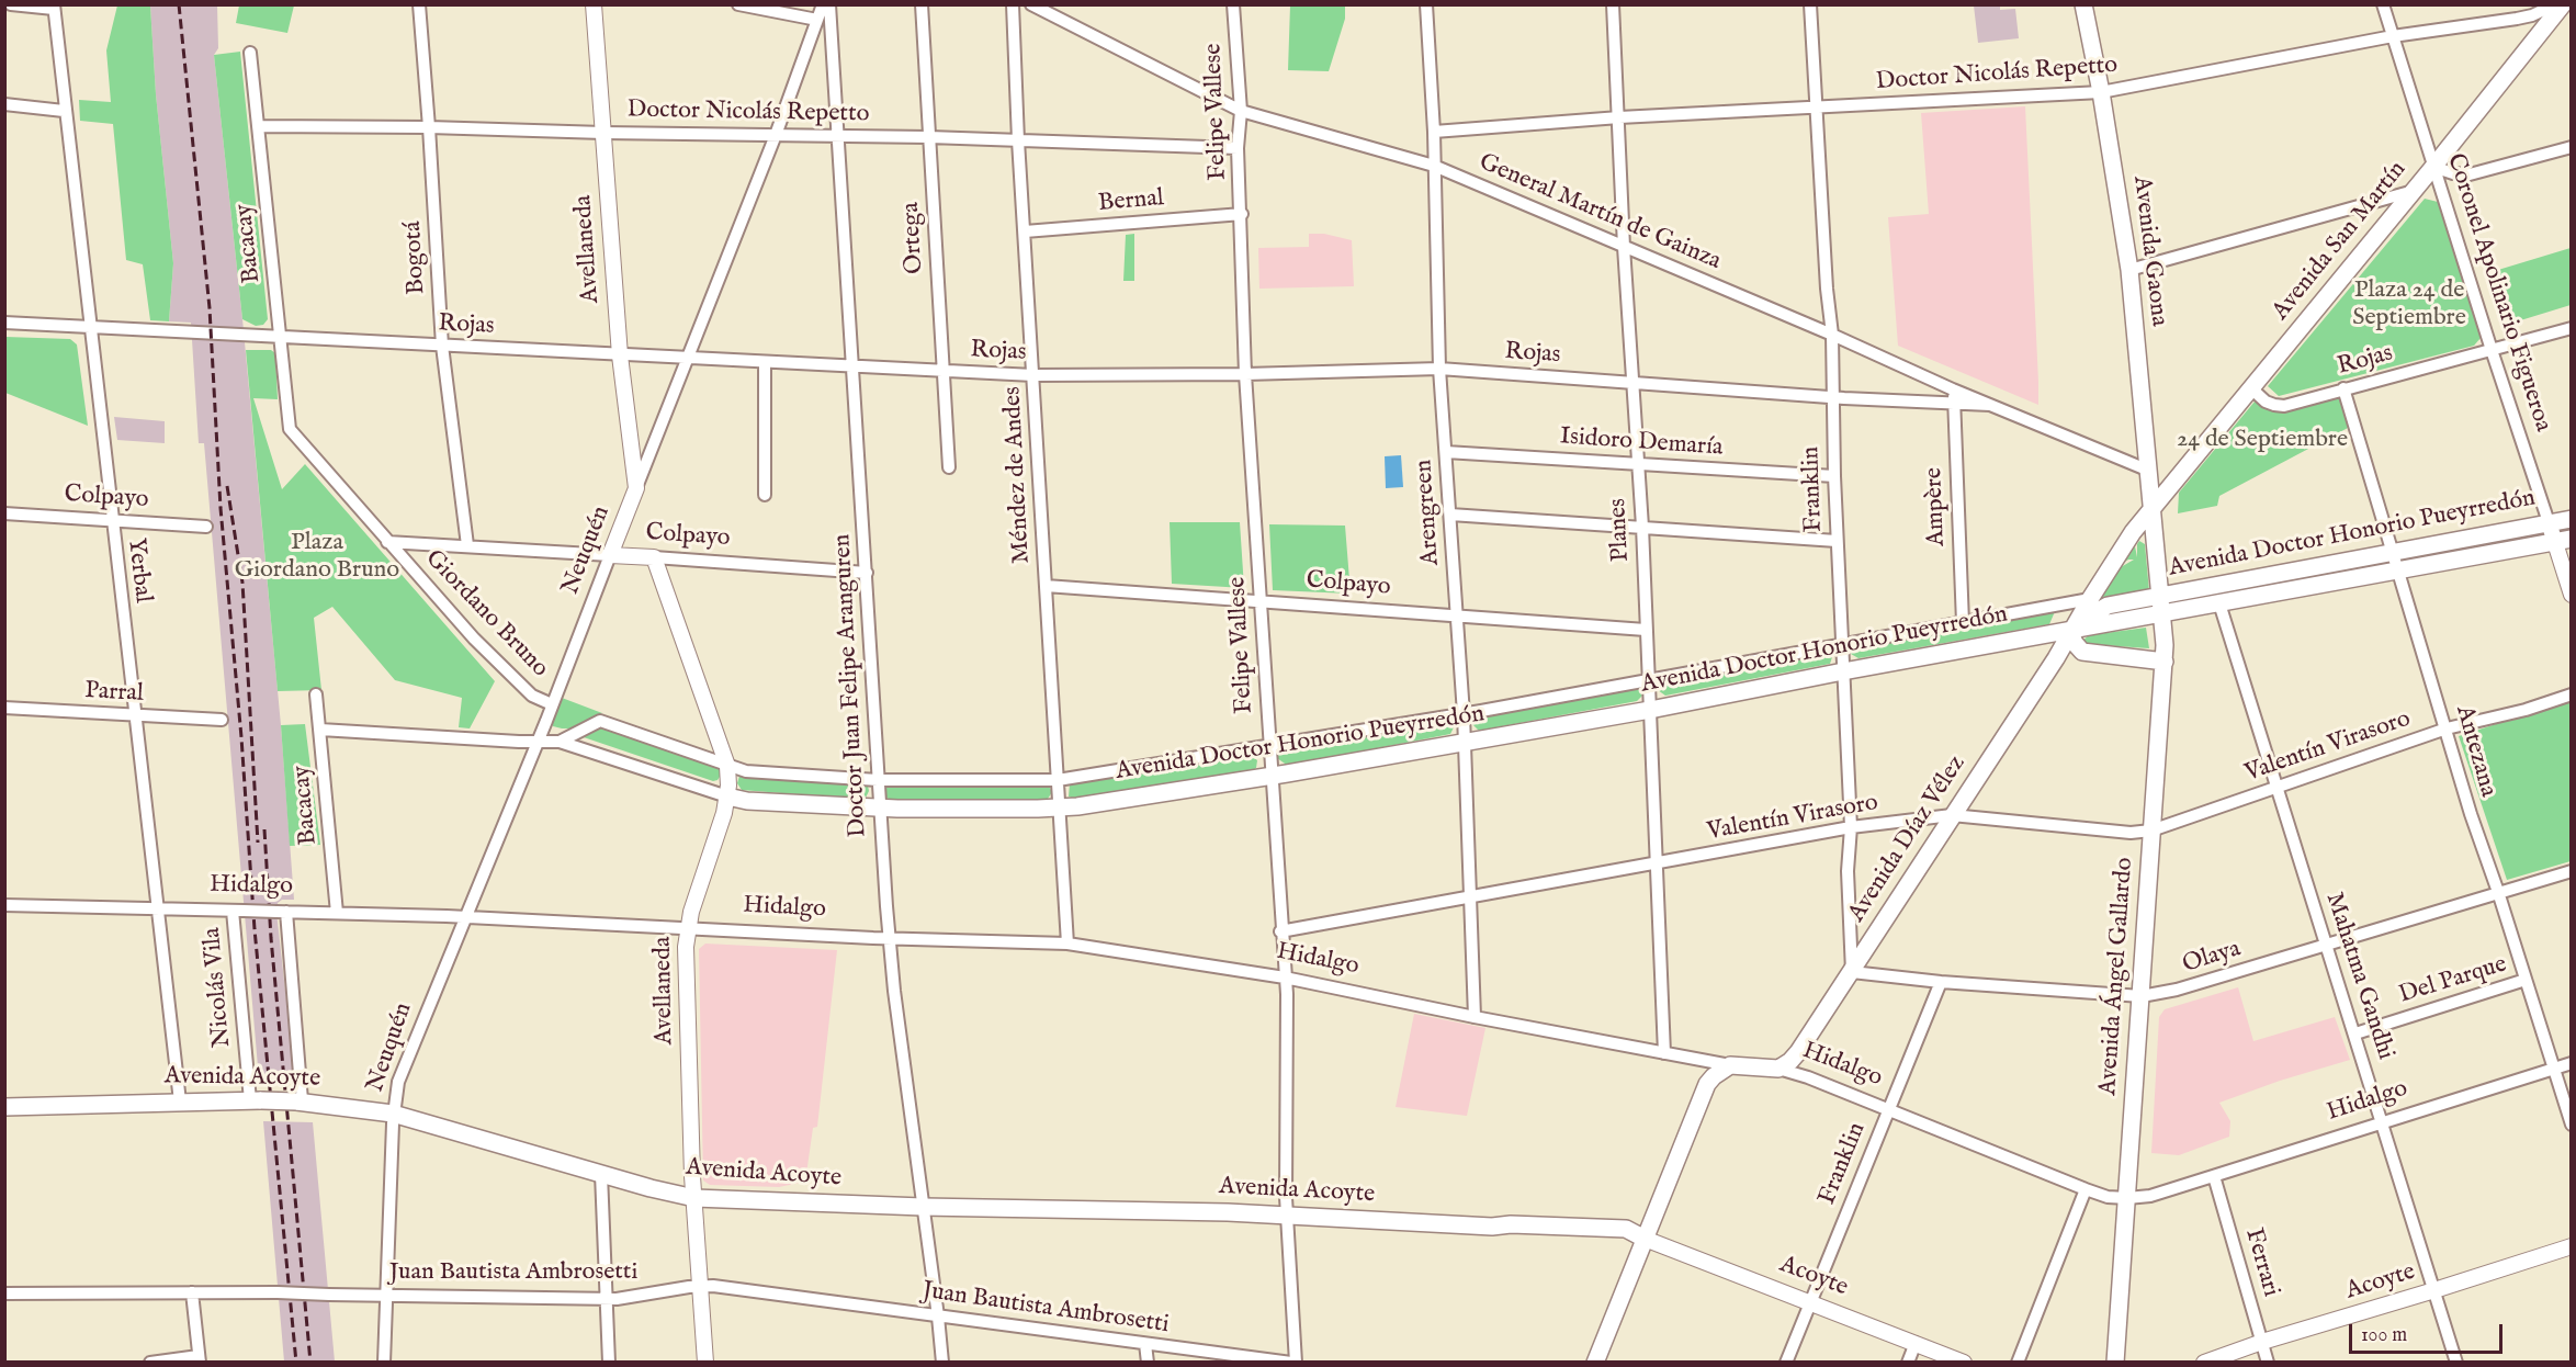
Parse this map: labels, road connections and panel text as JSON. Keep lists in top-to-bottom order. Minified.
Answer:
{"streets":{"main road":["Avenida San Martín","Avenida Gaona","Avenida Doctor Honorio Pueyrredón","Avenida Díaz Vélez","Hidalgo","Avenida Ángel Gallardo","Avenida Acoyte"],"street":["Doctor Nicolás Repetto","Felipe Vallese","Bernal","General Martín de Gainza","Ortega","Bacacay","Avellaneda","Bogotá","Coronel Apolinario Figueroa","Rojas","Isidoro Demaría","Méndez de Andes","Franklin","Colpayo","Ampère","Arengreen","Planes","Neuquén","Yerbal","Giordano Bruno","Doctor Juan Felipe Aranguren","Parral","Valentín Virasoro","Antezana","Olaya","Mahatma Gandhi","Del Parque","Nicolás Vila","Ferrari","Juan Bautista Ambrosetti","Acoyte"]},"crossings":[["Doctor Nicolás Repetto","Felipe Vallese"],["Doctor Nicolás Repetto","Ortega"],["Doctor Nicolás Repetto","Bacacay"],["Doctor Nicolás Repetto","Avellaneda"],["Doctor Nicolás Repetto","Avenida Gaona"],["Doctor Nicolás Repetto","Bogotá"],["Doctor Nicolás Repetto","Coronel Apolinario Figueroa"],["Doctor Nicolás Repetto","Méndez de Andes"],["Doctor Nicolás Repetto","Franklin"],["Doctor Nicolás Repetto","Arengreen"],["Doctor Nicolás Repetto","Planes"],["Doctor Nicolás Repetto","Neuquén"],["Doctor Nicolás Repetto","Doctor Juan Felipe Aranguren"],["Felipe Vallese","Bernal"],["Felipe Vallese","General Martín de Gainza"],["Felipe Vallese","Rojas"],["Felipe Vallese","Colpayo"],["Felipe Vallese","Avenida Doctor Honorio Pueyrredón"],["Felipe Vallese","Valentín Virasoro"],["Felipe Vallese","Hidalgo"],["Felipe Vallese","Avenida Acoyte"],["Felipe Vallese","Juan Bautista Ambrosetti"],["Bernal","Méndez de Andes"],["General Martín de Gainza","Avenida Gaona"],["General Martín de Gainza","Rojas"],["General Martín de Gainza","Franklin"],["General Martín de Gainza","Ampère"],["General Martín de Gainza","Arengreen"],["General Martín de Gainza","Planes"],["Ortega","Rojas"],["Avenida San Martín","Avenida Gaona"],["Avenida San Martín","Coronel Apolinario Figueroa"],["Avenida San Martín","Rojas"],["Bacacay","Rojas"],["Bacacay","Giordano Bruno"],["Bacacay","Hidalgo"],["Avellaneda","Rojas"],["Avellaneda","Colpayo"],["Avellaneda","Avenida Doctor Honorio Pueyrredón"],["Avellaneda","Neuquén"],["Avellaneda","Hidalgo"],["Avellaneda","Avenida Acoyte"],["Avellaneda","Juan Bautista Ambrosetti"],["Avenida Gaona","Avenida Doctor Honorio Pueyrredón"],["Avenida Gaona","Avenida Ángel Gallardo"],["Bogotá","Rojas"],["Bogotá","Colpayo"],["Coronel Apolinario Figueroa","Rojas"],["Coronel Apolinario Figueroa","Avenida Doctor Honorio Pueyrredón"],["Rojas","Méndez de Andes"],["Rojas","Franklin"],["Rojas","Ampère"],["Rojas","Arengreen"],["Rojas","Planes"],["Rojas","Neuquén"],["Rojas","Yerbal"],["Rojas","Doctor Juan Felipe Aranguren"],["Rojas","Antezana"],["Isidoro Demaría","Franklin"],["Isidoro Demaría","Arengreen"],["Isidoro Demaría","Planes"],["Méndez de Andes","Colpayo"],["Méndez de Andes","Avenida Doctor Honorio Pueyrredón"],["Méndez de Andes","Hidalgo"],["Franklin","Avenida Doctor Honorio Pueyrredón"],["Franklin","Valentín Virasoro"],["Franklin","Avenida Díaz Vélez"],["Franklin","Hidalgo"],["Franklin","Olaya"],["Franklin","Acoyte"],["Colpayo","Arengreen"],["Colpayo","Planes"],["Colpayo","Neuquén"],["Colpayo","Yerbal"],["Colpayo","Giordano Bruno"],["Colpayo","Doctor Juan Felipe Aranguren"],["Arengreen","Avenida Doctor Honorio Pueyrredón"],["Arengreen","Valentín Virasoro"],["Arengreen","Hidalgo"],["Planes","Avenida Doctor Honorio Pueyrredón"],["Planes","Valentín Virasoro"],["Planes","Hidalgo"],["Avenida Doctor Honorio Pueyrredón","Neuquén"],["Avenida Doctor Honorio Pueyrredón","Doctor Juan Felipe Aranguren"],["Avenida Doctor Honorio Pueyrredón","Antezana"],["Avenida Doctor Honorio Pueyrredón","Avenida Díaz Vélez"],["Avenida Doctor Honorio Pueyrredón","Avenida Ángel Gallardo"],["Avenida Doctor Honorio Pueyrredón","Mahatma Gandhi"],["Neuquén","Giordano Bruno"],["Neuquén","Hidalgo"],["Neuquén","Avenida Acoyte"],["Neuquén","Juan Bautista Ambrosetti"],["Yerbal","Parral"],["Yerbal","Hidalgo"],["Yerbal","Avenida Acoyte"],["Doctor Juan Felipe Aranguren","Hidalgo"],["Doctor Juan Felipe Aranguren","Avenida Acoyte"],["Doctor Juan Felipe Aranguren","Juan Bautista Ambrosetti"],["Valentín Virasoro","Antezana"],["Valentín Virasoro","Avenida Díaz Vélez"],["Valentín Virasoro","Avenida Ángel Gallardo"],["Valentín Virasoro","Mahatma Gandhi"],["Antezana","Hidalgo"],["Antezana","Olaya"],["Antezana","Del Parque"],["Avenida Díaz Vélez","Hidalgo"],["Avenida Díaz Vélez","Olaya"],["Hidalgo","Avenida Ángel Gallardo"],["Hidalgo","Mahatma Gandhi"],["Hidalgo","Nicolás Vila"],["Hidalgo","Ferrari"],["Olaya","Avenida Ángel Gallardo"],["Olaya","Mahatma Gandhi"],["Mahatma Gandhi","Del Parque"],["Mahatma Gandhi","Acoyte"],["Nicolás Vila","Avenida Acoyte"],["Avenida Acoyte","Acoyte"],["Ferrari","Acoyte"]],"parks":["Plaza 24 de Septiembre","24 de Septiembre","Plaza Giordano Bruno"],"scale_bar":"100 m"}
